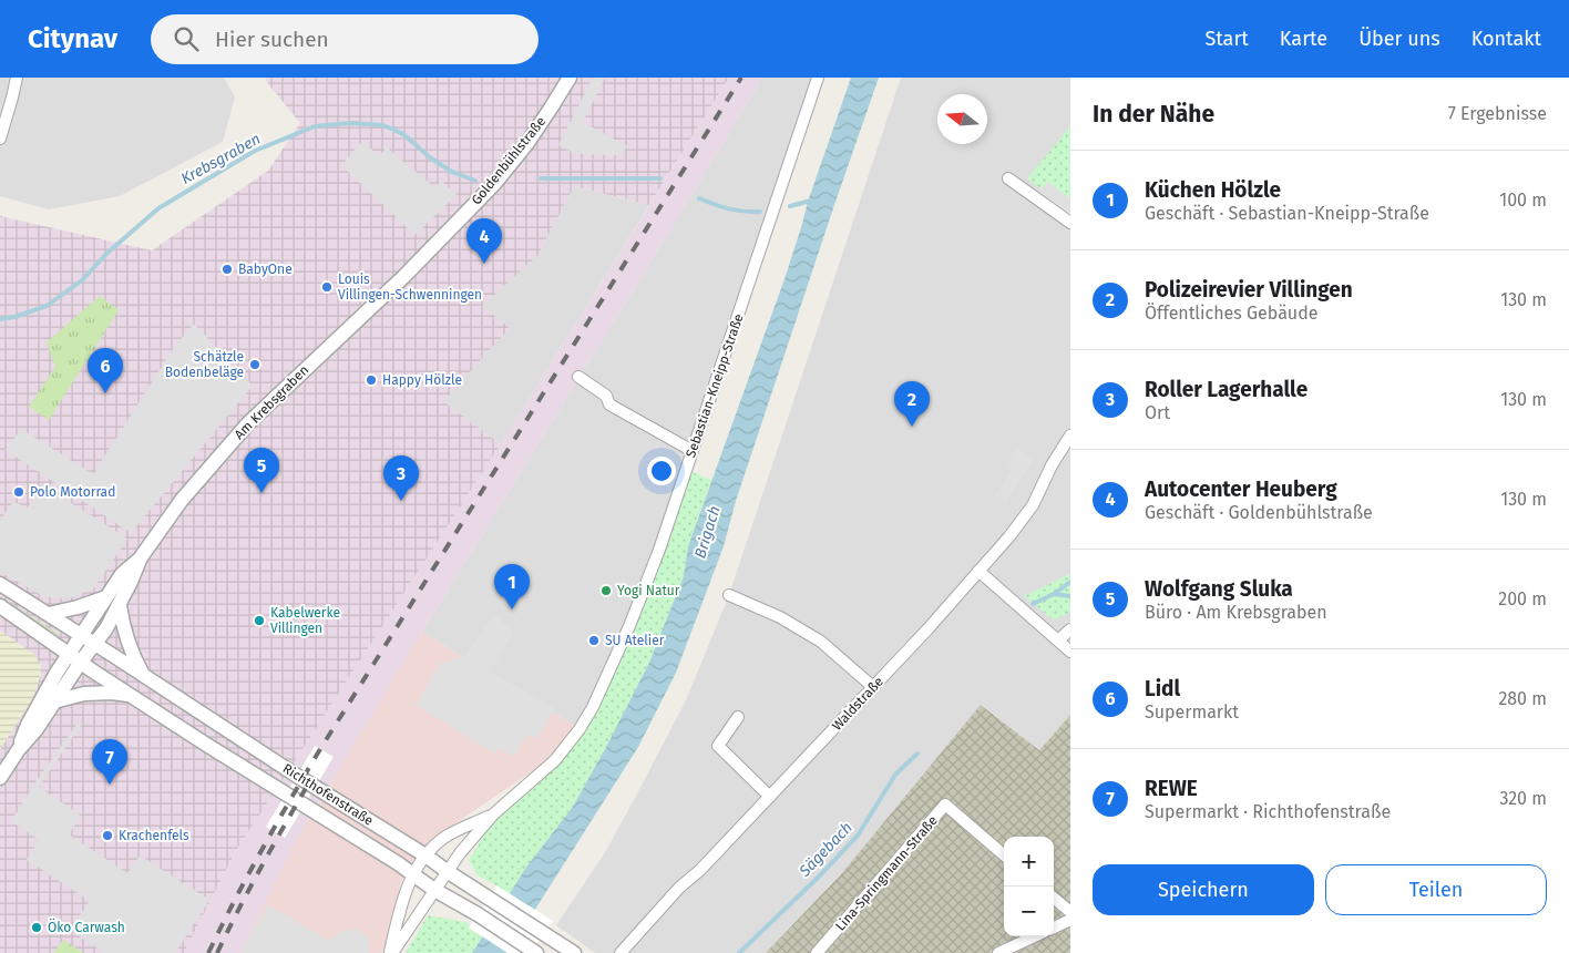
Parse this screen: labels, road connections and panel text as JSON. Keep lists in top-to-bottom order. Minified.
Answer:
{"streets":{"street":["Goldenbühlstraße","Sebastian-Kneipp-Straße","Am Krebsgraben","Waldstraße","Richthofenstraße","Lina-Springmann-Straße"]},"crossings":[["Goldenbühlstraße","Am Krebsgraben"],["Sebastian-Kneipp-Straße","Richthofenstraße"],["Am Krebsgraben","Richthofenstraße"]],"water":["Krebsgraben","Brigach","Sägebach"],"places":["BabyOne","Louis Villingen-Schwenningen","Schätzle Bodenbeläge","Happy Hölzle","Polo Motorrad","Yogi Natur","Kabelwerke Villingen","SU Atelier","Krachenfels","Öko Carwash"],"north":"left","page":{"header":"Citynav","search":"Hier suchen","nav":["Start","Karte","Über uns","Kontakt"],"heading":["In der Nähe","7 Ergebnisse"],"list":[{"mark":"1","name":"Küchen Hölzle","note":"Geschäft · Sebastian-Kneipp-Straße","value":"100 m"},{"mark":"2","name":"Polizeirevier Villingen","note":"Öffentliches Gebäude","value":"130 m"},{"mark":"3","name":"Roller Lagerhalle","note":"Ort","value":"130 m"},{"mark":"4","name":"Autocenter Heuberg","note":"Geschäft · Goldenbühlstraße","value":"130 m"},{"mark":"5","name":"Wolfgang Sluka","note":"Büro · Am Krebsgraben","value":"200 m"},{"mark":"6","name":"Lidl","note":"Supermarkt","value":"280 m"},{"mark":"7","name":"REWE","note":"Supermarkt · Richthofenstraße","value":"320 m"}],"pins":["4","6","2","5","3","1","7"],"map_buttons":["+","−"],"buttons":["Speichern","Teilen"]}}
